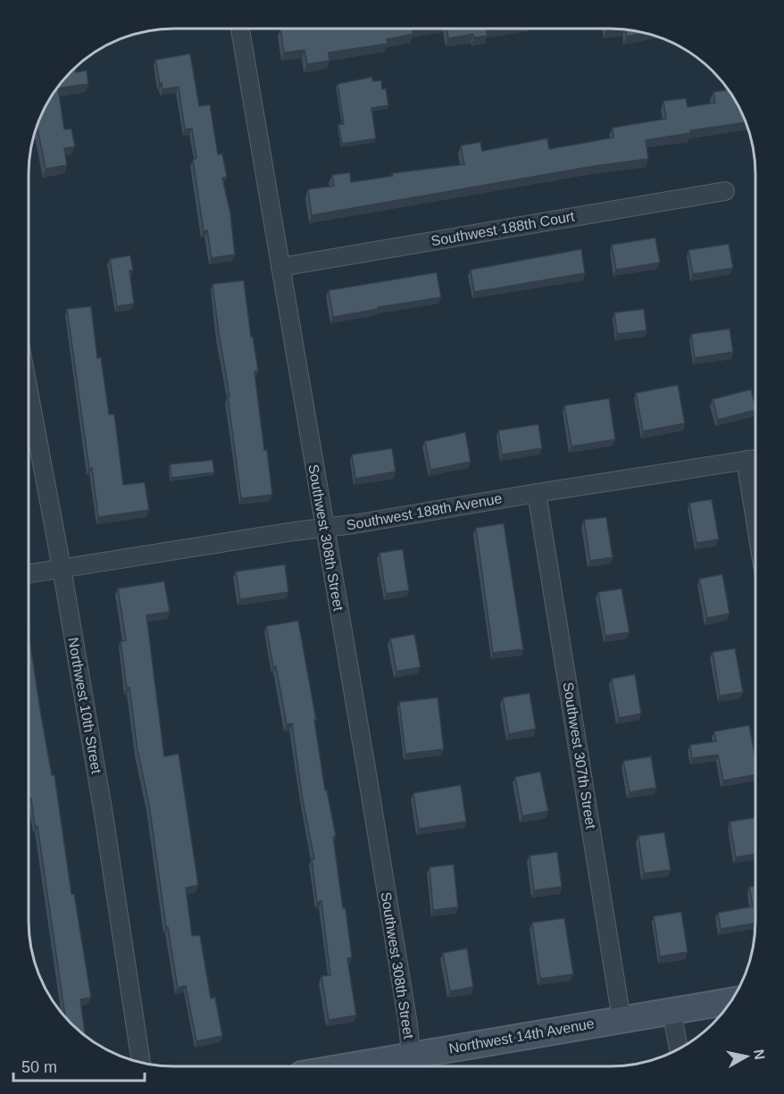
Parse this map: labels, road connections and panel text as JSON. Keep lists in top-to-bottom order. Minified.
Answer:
{"streets":{"street":["Southwest 188th Court","Southwest 188th Avenue","Southwest 308th Street","Northwest 10th Street","Southwest 307th Street","Northwest 14th Avenue"]},"crossings":[["Southwest 188th Court","Southwest 308th Street"],["Southwest 188th Avenue","Southwest 308th Street"],["Southwest 188th Avenue","Northwest 10th Street"],["Southwest 188th Avenue","Southwest 307th Street"],["Southwest 308th Street","Northwest 14th Avenue"],["Southwest 307th Street","Northwest 14th Avenue"]],"scale_bar":"50 m","north":"right"}
